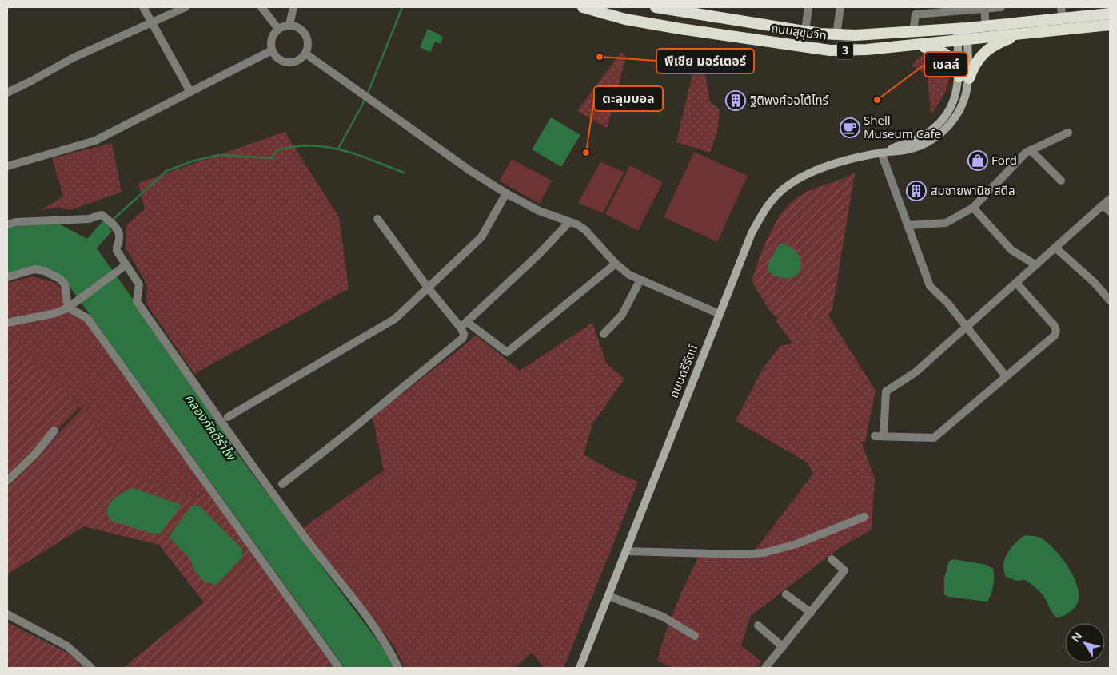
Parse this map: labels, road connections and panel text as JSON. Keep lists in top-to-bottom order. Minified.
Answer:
{"streets":{"highway":["ถนนสุขุมวิท","3"],"main road":["ถนนตรีรัตน์"]},"crossings":[["ถนนสุขุมวิท","ถนนตรีรัตน์"]],"water":["คลองภัคดีรำไพ"],"places":{"other":["พีเชีย มอร์เตอร์","เชลล์","ตะลุมบอล"],"building":["ฐิติพงศ์ออโต้ไทร์","สมชายพานิช สตีล"],"cafe":["Shell Museum Cafe"],"shop":["Ford"]},"north":"top left"}
